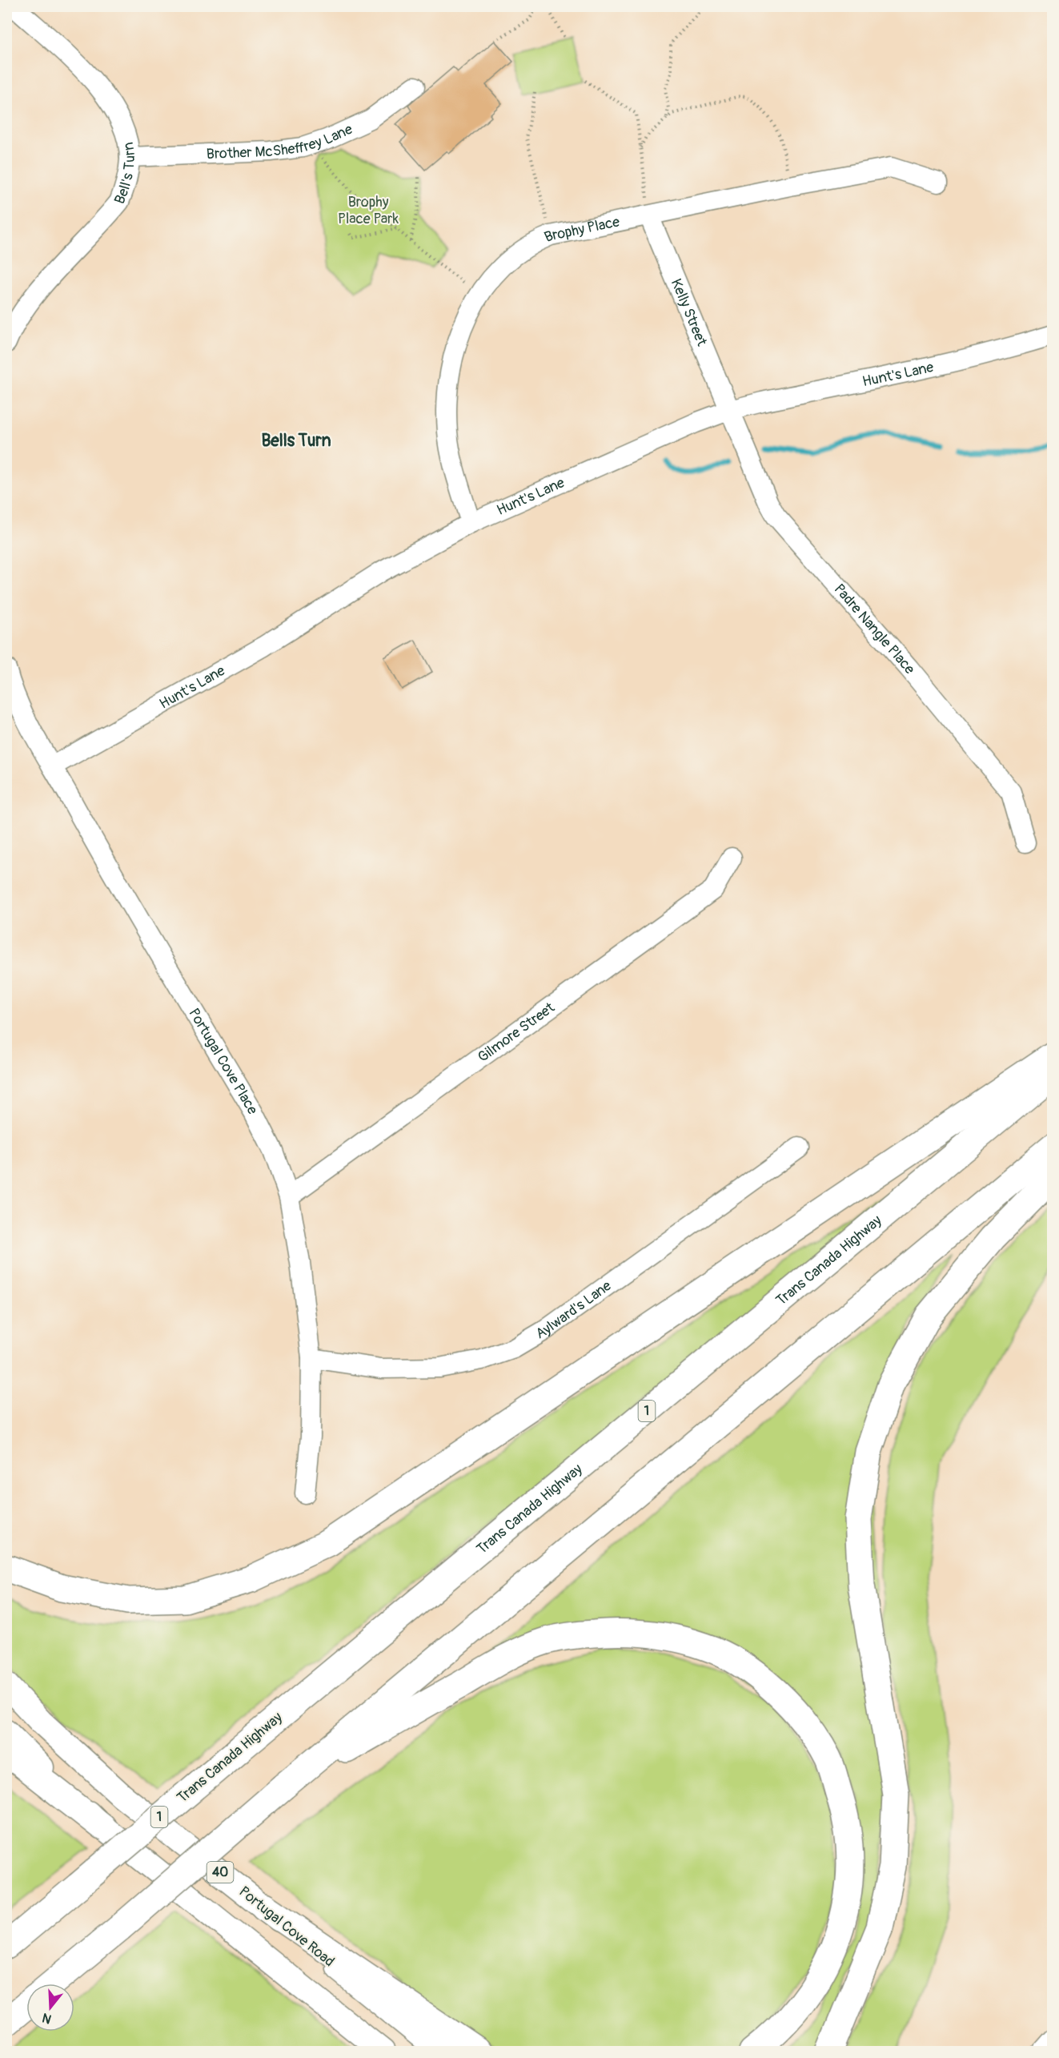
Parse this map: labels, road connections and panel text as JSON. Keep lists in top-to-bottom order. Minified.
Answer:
{"streets":{"highway":["Trans Canada Highway","1"],"main road":["40","Portugal Cove Road"],"street":["Brother McSheffrey Lane","Bell's Turn","Brophy Place","Kelly Street","Hunt's Lane","Padre Nangle Place","Gilmore Street","Portugal Cove Place","Aylward's Lane"]},"crossings":[["Brother McSheffrey Lane","Bell's Turn"],["Brophy Place","Kelly Street"],["Brophy Place","Hunt's Lane"],["Kelly Street","Hunt's Lane"],["Kelly Street","Padre Nangle Place"],["Hunt's Lane","Padre Nangle Place"],["Hunt's Lane","Portugal Cove Place"],["Gilmore Street","Portugal Cove Place"],["Portugal Cove Place","Aylward's Lane"]],"districts":["Bells Turn"],"parks":["Brophy Place Park"],"north":"bottom"}
